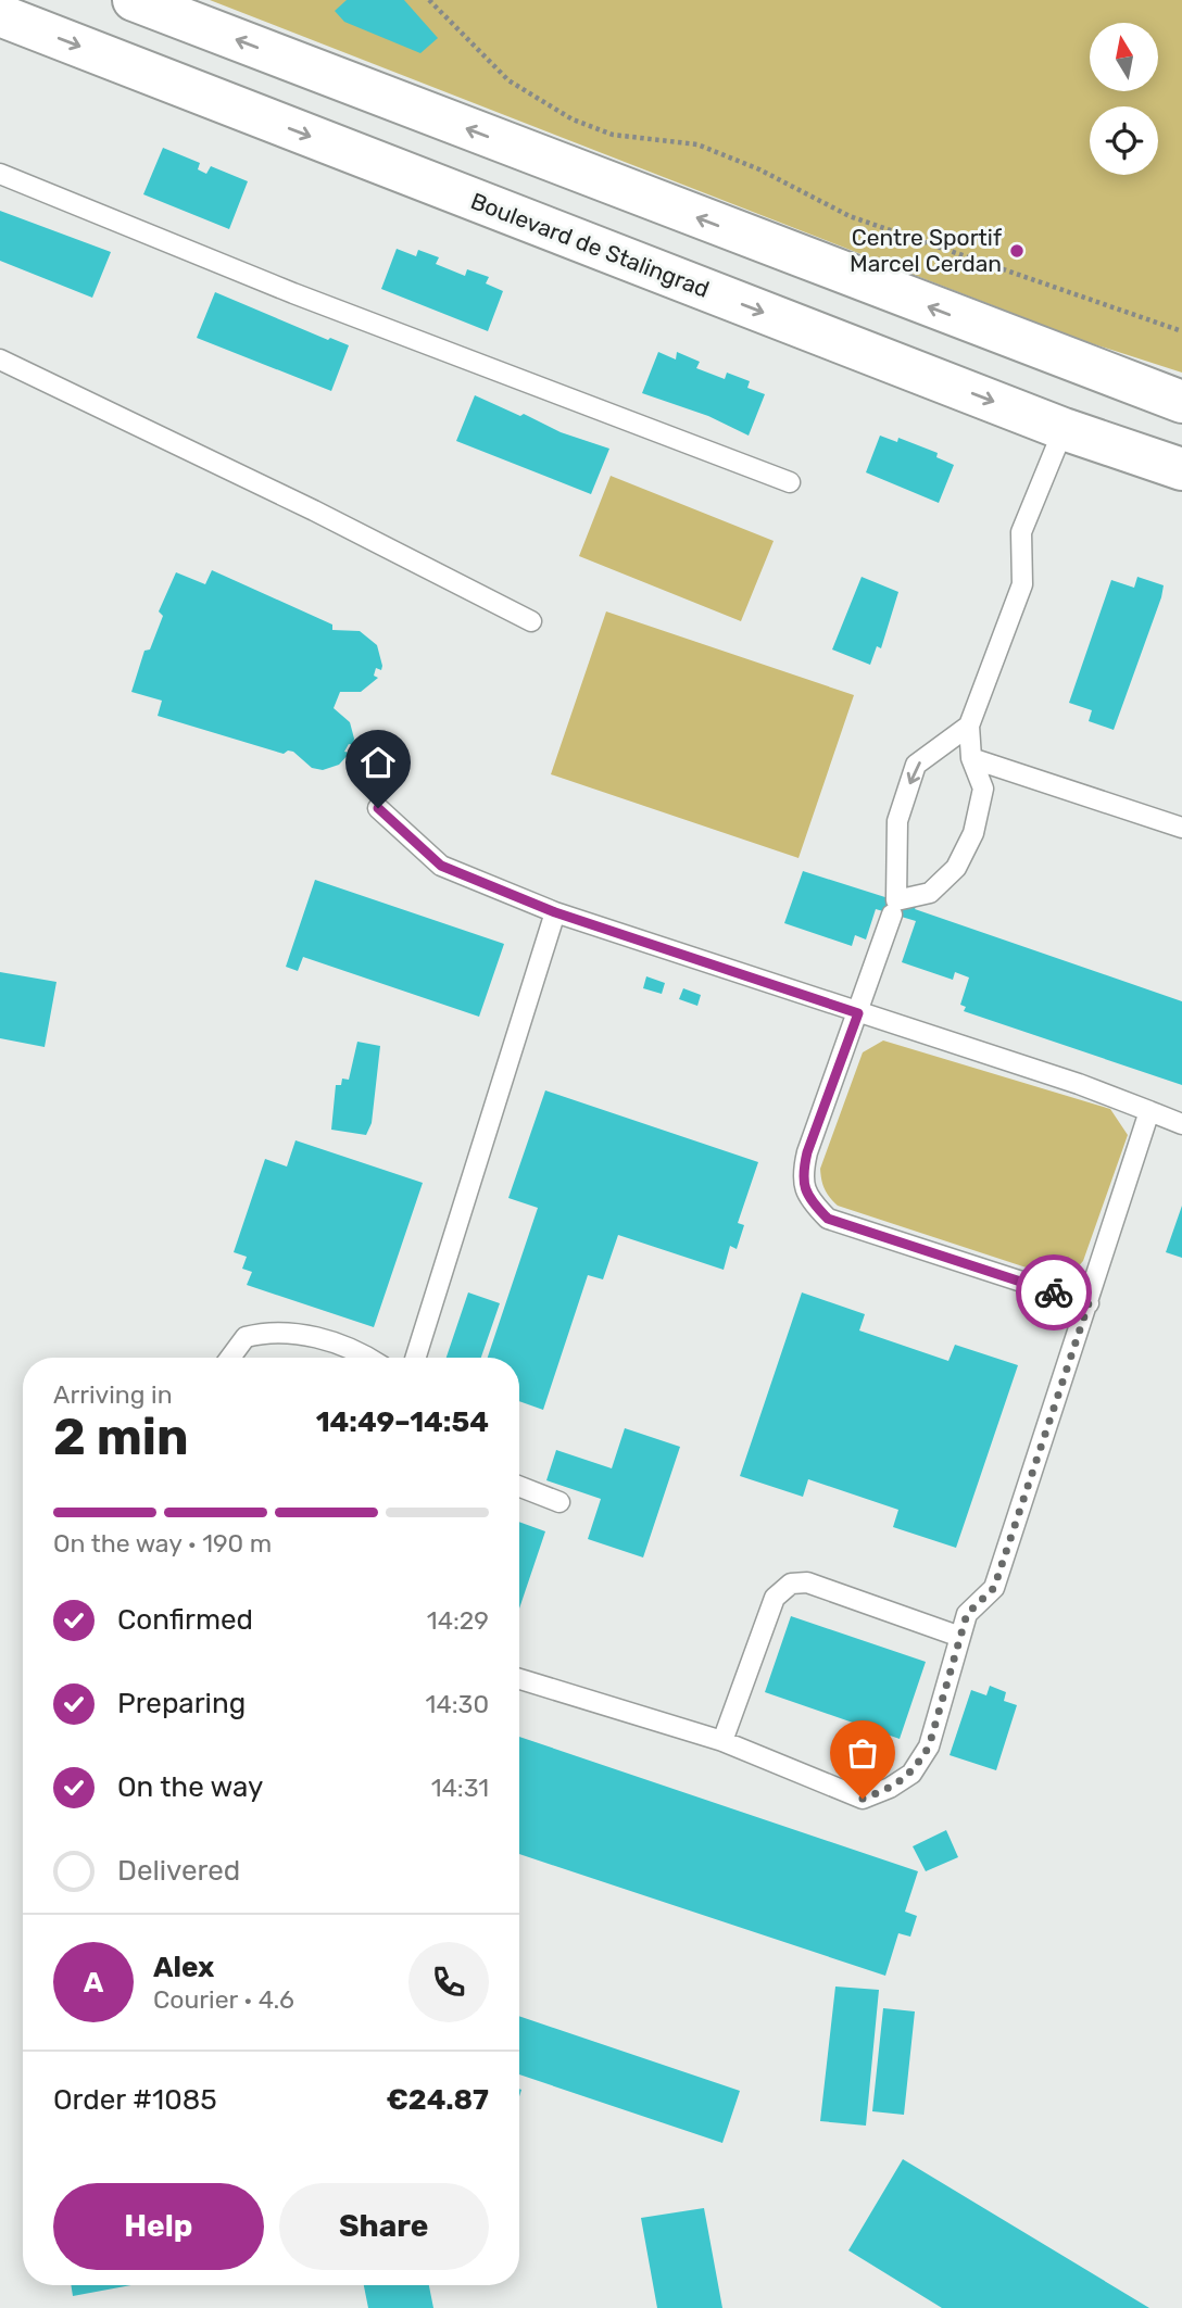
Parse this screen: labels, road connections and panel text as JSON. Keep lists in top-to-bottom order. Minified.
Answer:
{"streets":{"main road":["Boulevard de Stalingrad"]},"places":["Centre Sportif Marcel Cerdan"],"north":"top","page":{"heading":["2 min","Arriving in","14:49–14:54"],"panel":["Alex","Courier · 4.6","Order #1085","€24.87"],"bar":"On the way · 190 m","list":[["Confirmed","14:29"],["Preparing","14:30"],["On the way","14:31"],"Delivered"],"round":"A","buttons":["Help","Share"]}}
